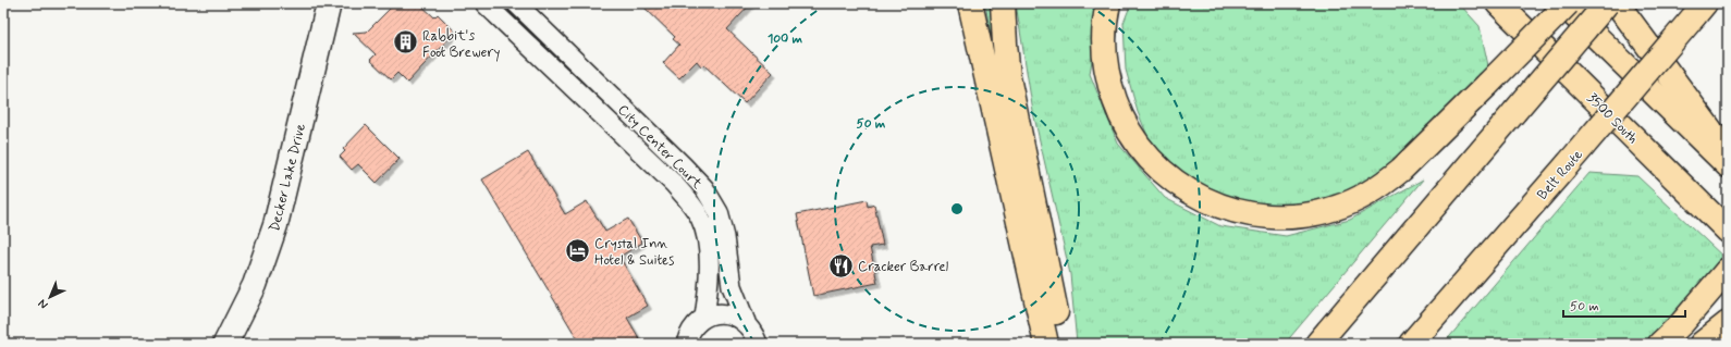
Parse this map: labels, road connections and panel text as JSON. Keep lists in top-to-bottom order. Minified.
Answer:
{"streets":{"main road":["3500 South","Belt Route"],"street":["City Center Court","Decker Lake Drive"]},"places":{"building":["Rabbit's Foot Brewery"],"hotel":["Crystal Inn Hotel & Suites"],"restaurant":["Cracker Barrel"]},"scale_bar":"50 m","north":"bottom left","rings":["100 m","50 m"]}
